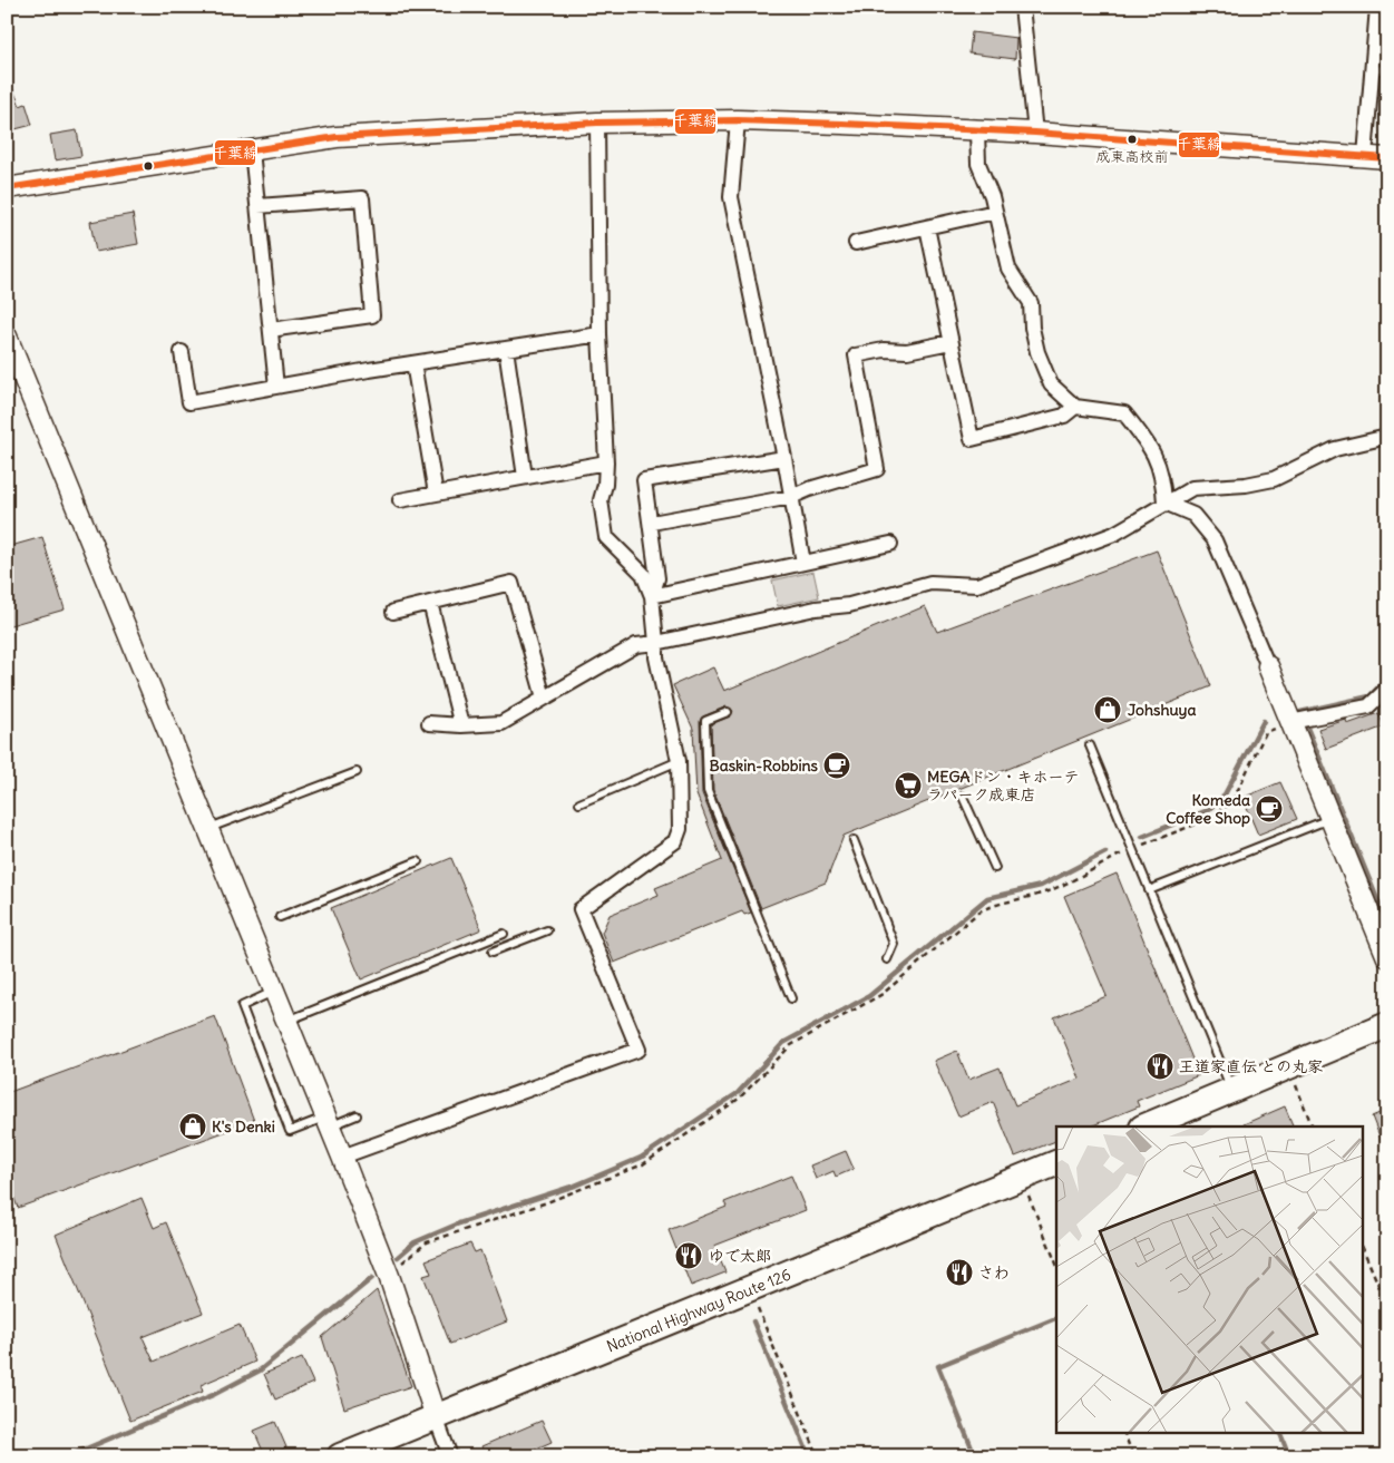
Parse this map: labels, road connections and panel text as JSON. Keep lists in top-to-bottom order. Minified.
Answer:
{"streets":{"highway":["National Highway Route 126"]},"places":{"other":["成東高校前"],"shop":["Johshuya","K's Denki"],"cafe":["Baskin-Robbins","Komeda Coffee Shop"],"supermarket":["MEGAドン・キホーテ ラパーク成東店"],"restaurant":["王道家直伝 との丸家","ゆで太郎","さわ"]},"lines":["transit line 千葉線"]}
